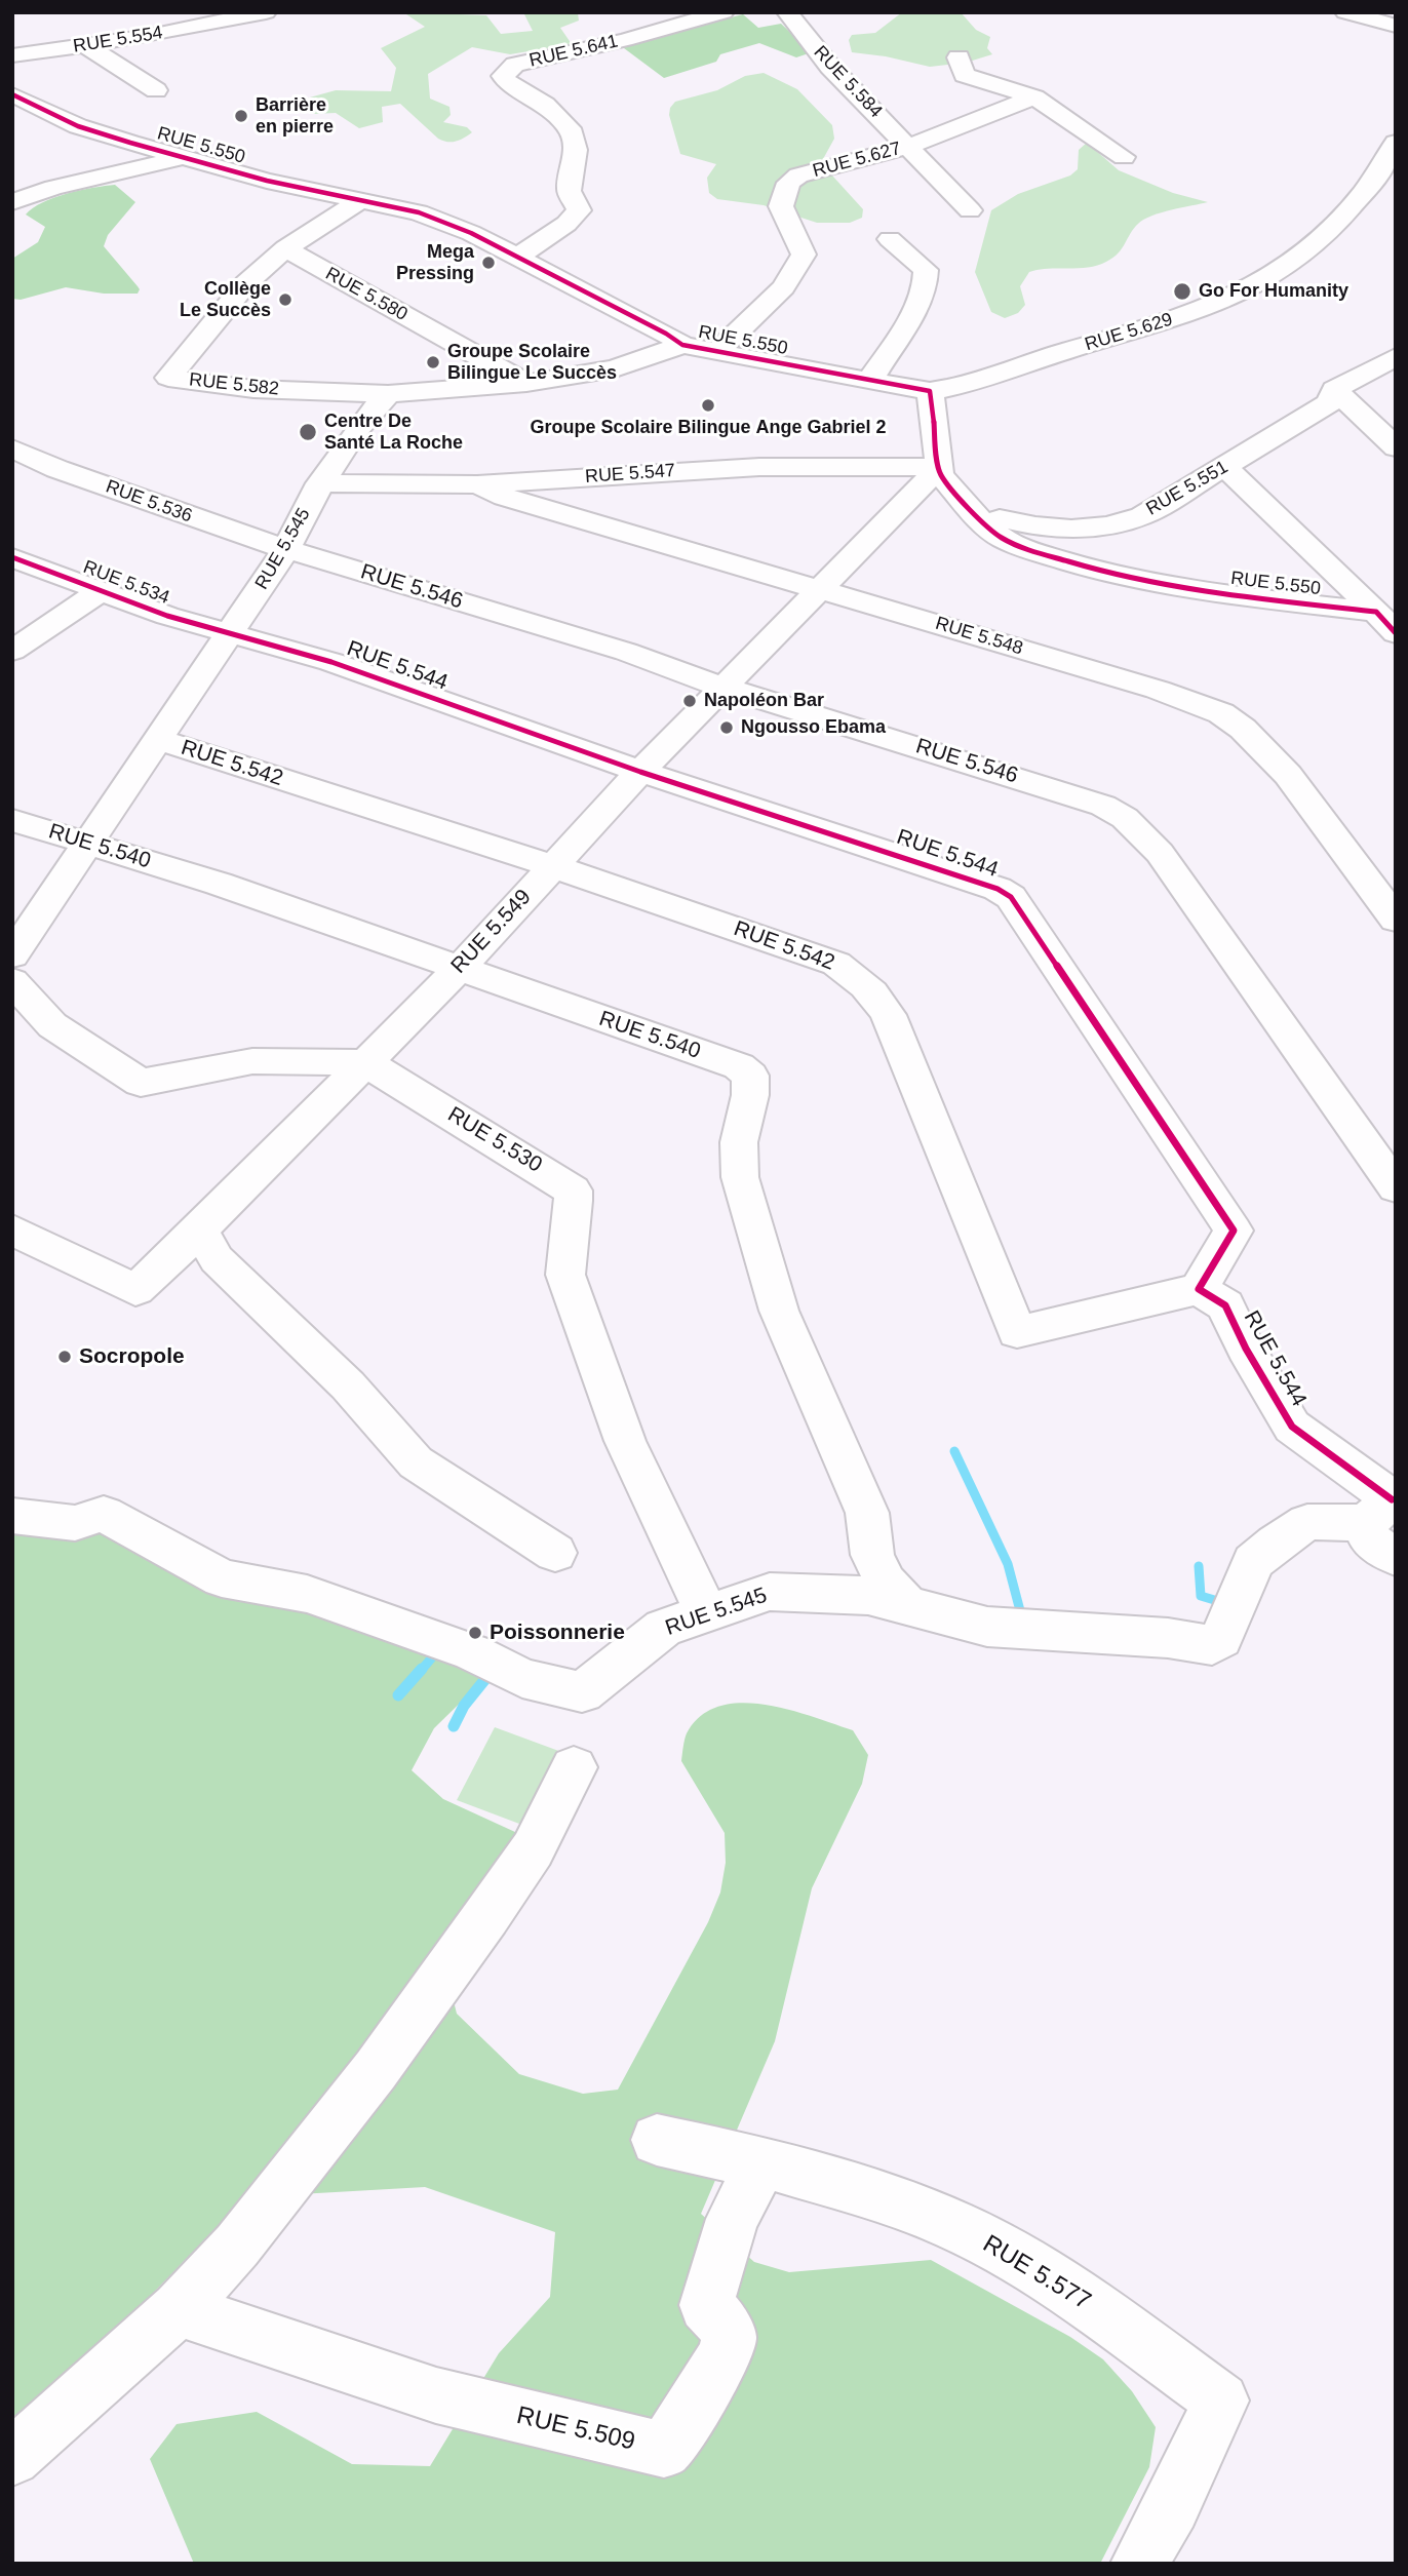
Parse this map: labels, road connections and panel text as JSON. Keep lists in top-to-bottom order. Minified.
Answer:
{"streets":{"street":["RUE 5.554","RUE 5.641","RUE 5.584","RUE 5.550","RUE 5.627","RUE 5.580","RUE 5.629","RUE 5.582","RUE 5.547","RUE 5.551","RUE 5.536","RUE 5.545","RUE 5.534","RUE 5.546","RUE 5.548","RUE 5.544","RUE 5.542","RUE 5.540","RUE 5.549","RUE 5.530","RUE 5.577","RUE 5.509"]},"crossings":[["RUE 5.641","RUE 5.550"],["RUE 5.584","RUE 5.627"],["RUE 5.550","RUE 5.627"],["RUE 5.550","RUE 5.629"],["RUE 5.550","RUE 5.547"],["RUE 5.550","RUE 5.551"],["RUE 5.550","RUE 5.549"],["RUE 5.580","RUE 5.582"],["RUE 5.582","RUE 5.545"],["RUE 5.547","RUE 5.551"],["RUE 5.547","RUE 5.545"],["RUE 5.547","RUE 5.548"],["RUE 5.547","RUE 5.549"],["RUE 5.551","RUE 5.549"],["RUE 5.536","RUE 5.545"],["RUE 5.536","RUE 5.546"],["RUE 5.545","RUE 5.534"],["RUE 5.545","RUE 5.546"],["RUE 5.545","RUE 5.544"],["RUE 5.545","RUE 5.542"],["RUE 5.545","RUE 5.540"],["RUE 5.545","RUE 5.530"],["RUE 5.534","RUE 5.544"],["RUE 5.546","RUE 5.549"],["RUE 5.548","RUE 5.549"],["RUE 5.544","RUE 5.542"],["RUE 5.544","RUE 5.549"],["RUE 5.542","RUE 5.549"],["RUE 5.540","RUE 5.549"],["RUE 5.549","RUE 5.530"],["RUE 5.577","RUE 5.509"]],"places":["Barrière en pierre","Mega Pressing","Go For Humanity","Collège Le Succès","Groupe Scolaire Bilingue Le Succès","Groupe Scolaire Bilingue Ange Gabriel 2","Centre De Santé La Roche","Napoléon Bar","Ngousso Ebama","Socropole","Poissonnerie"]}
